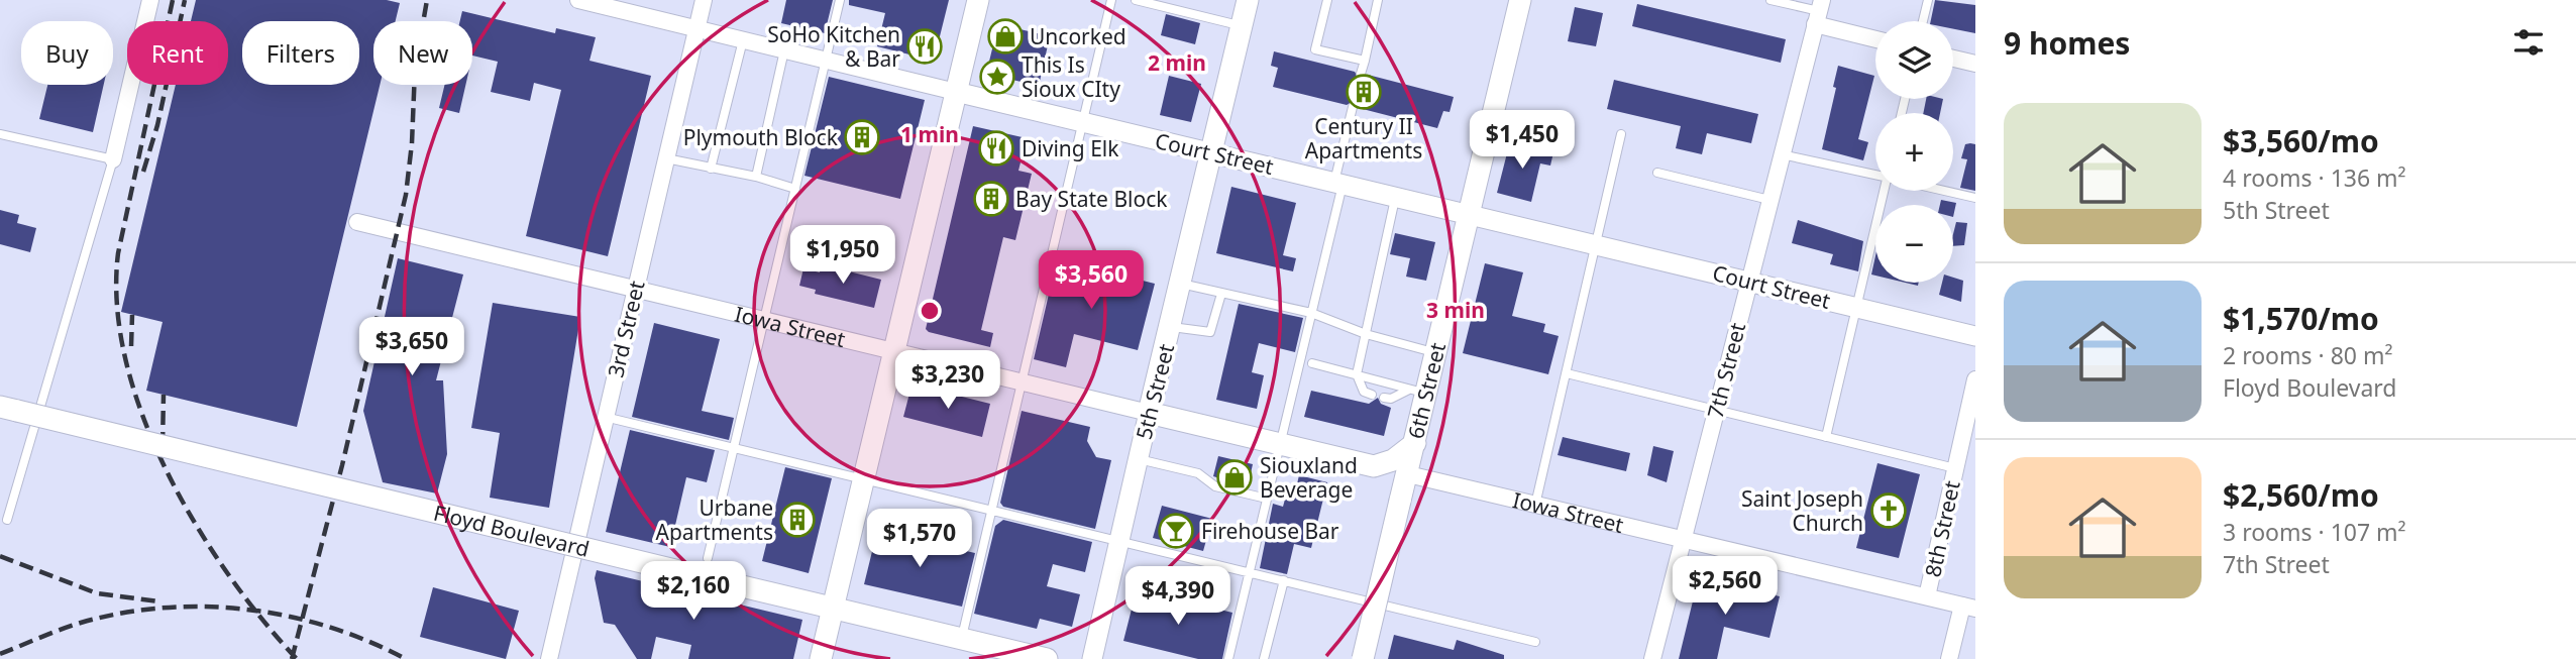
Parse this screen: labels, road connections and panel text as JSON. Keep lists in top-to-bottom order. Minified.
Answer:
{"streets":{"main road":["Iowa Street","5th Street","6th Street","Floyd Boulevard"],"street":["Court Street","3rd Street","7th Street","8th Street"]},"crossings":[["Court Street","3rd Street"],["Court Street","7th Street"],["Court Street","5th Street"],["Court Street","6th Street"],["Iowa Street","3rd Street"],["Iowa Street","7th Street"],["Iowa Street","5th Street"],["Iowa Street","6th Street"],["Iowa Street","8th Street"]],"places":{"shop":["Uncorked","Siouxland Beverage"],"restaurant":["SoHo Kitchen & Bar","Diving Elk"],"place":["This Is Sioux CIty"],"building":["Century II Apartments","Plymouth Block","Bay State Block","Urbane Apartments"],"church":["Saint Joseph Church"],"bar":["Firehouse Bar"]},"page":{"heading":"9 homes","map_buttons":["+","−"],"chip":["Buy","Rent","Filters","New"],"list":[{"name":"$3,560/mo","note":"4 rooms · 136 m² · 5th Street"},{"name":"$1,570/mo","note":"2 rooms · 80 m² · Floyd Boulevard"},{"name":"$2,560/mo","note":"3 rooms · 107 m² · 7th Street"}],"price":["$1,450","$1,950","$3,560","$3,650","$3,230","$1,570","$2,560","$2,160","$4,390"]},"rings":["2 min","1 min","3 min"]}
